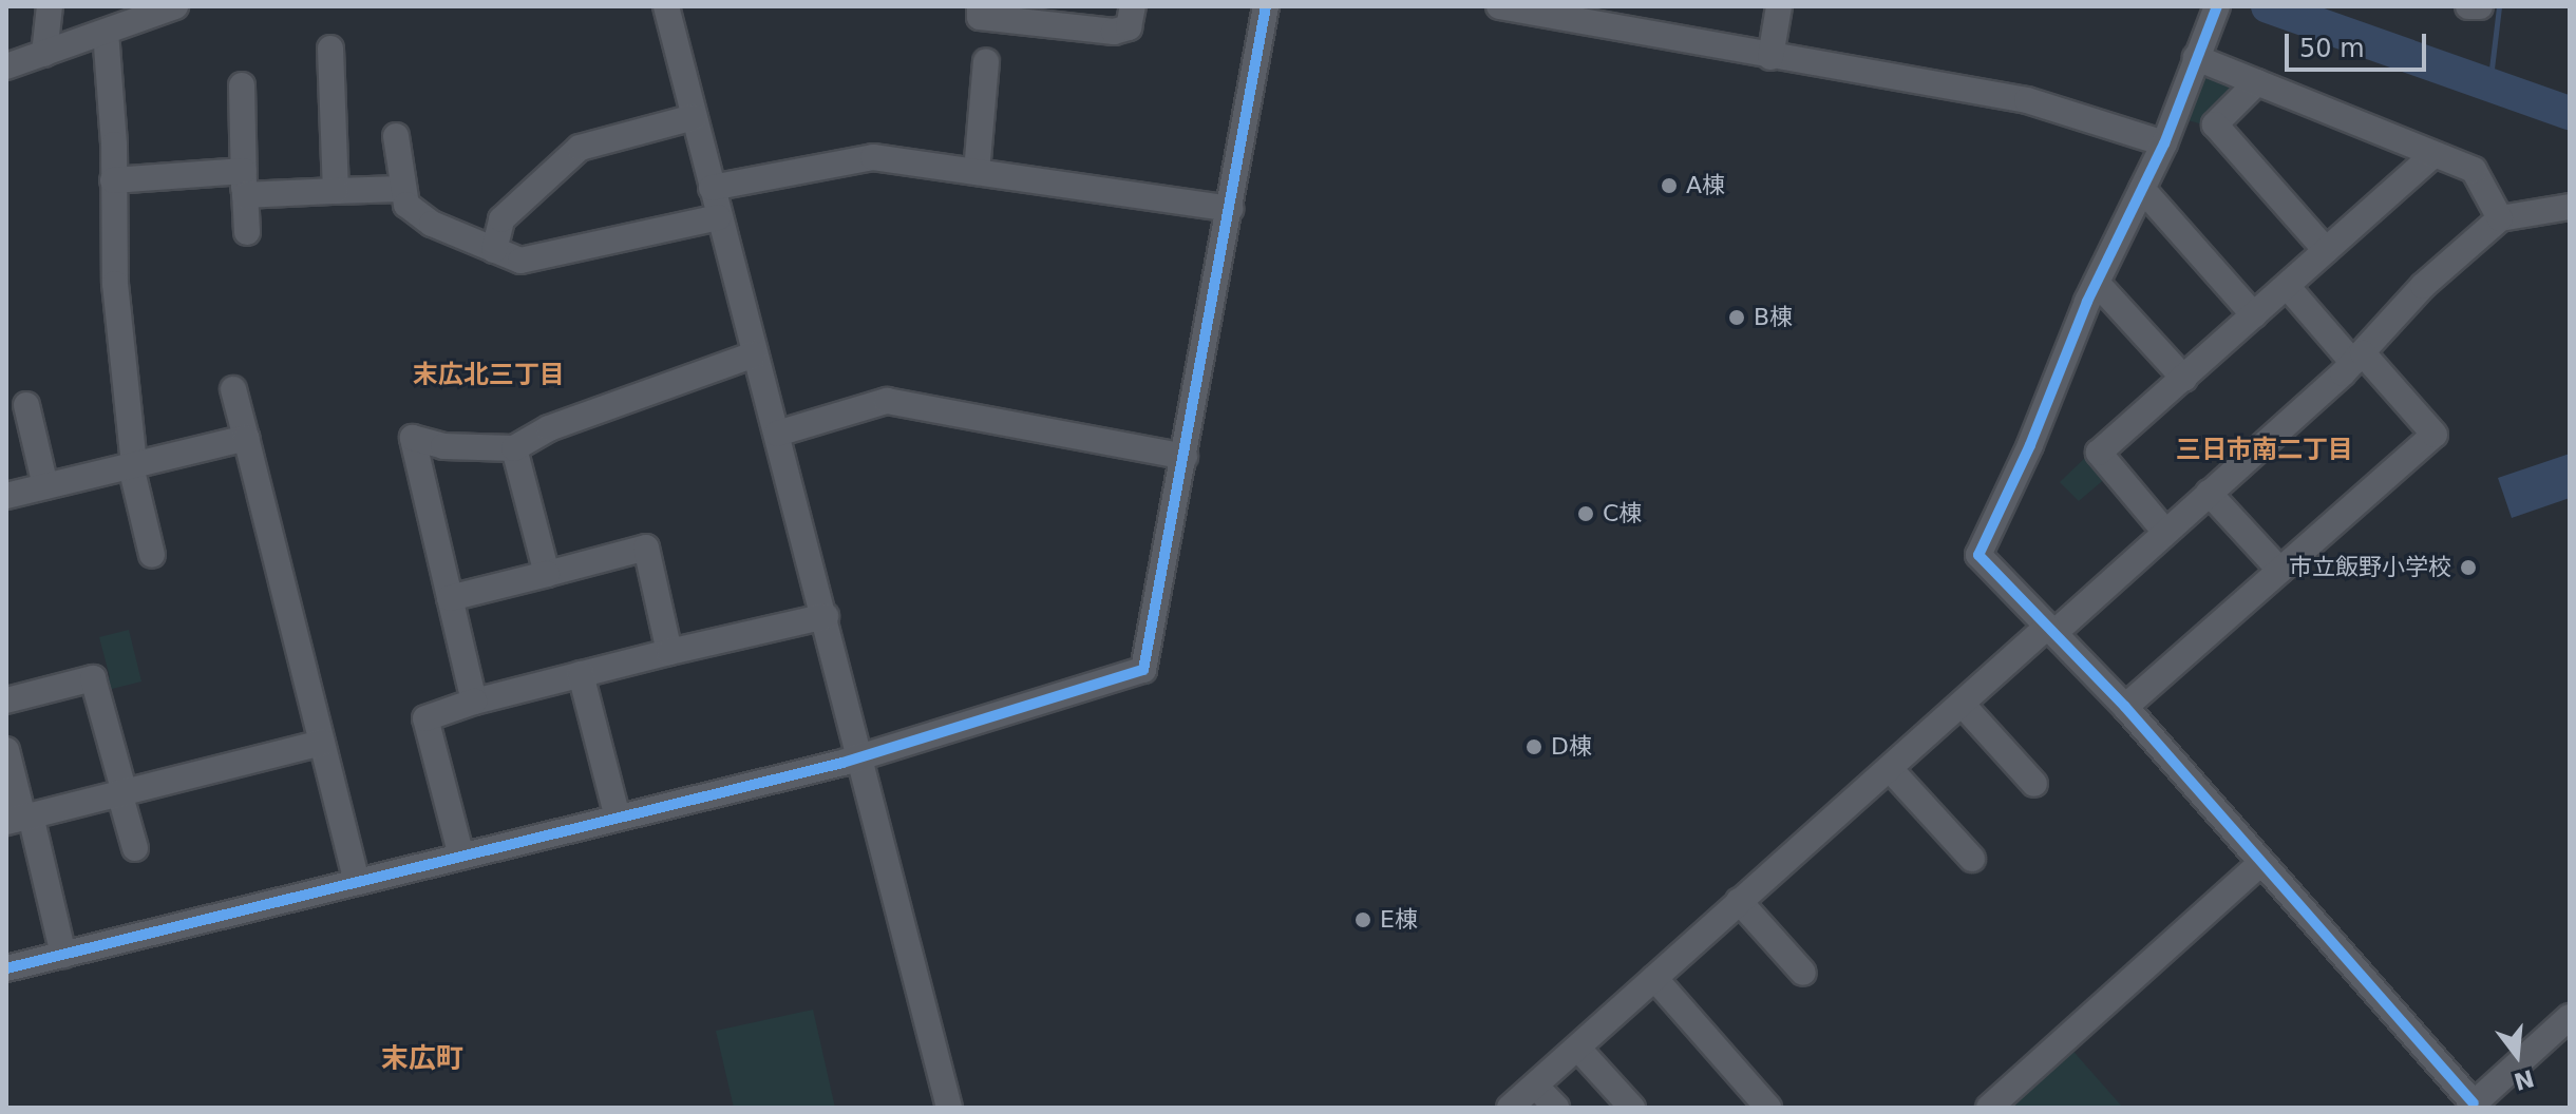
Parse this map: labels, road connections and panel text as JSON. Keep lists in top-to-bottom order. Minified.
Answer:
{"districts":["末広北三丁目","三日市南二丁目","末広町"],"places":["A棟","B棟","C棟","市立飯野小学校","D棟","E棟"],"scale_bar":"50 m","north":"bottom"}
